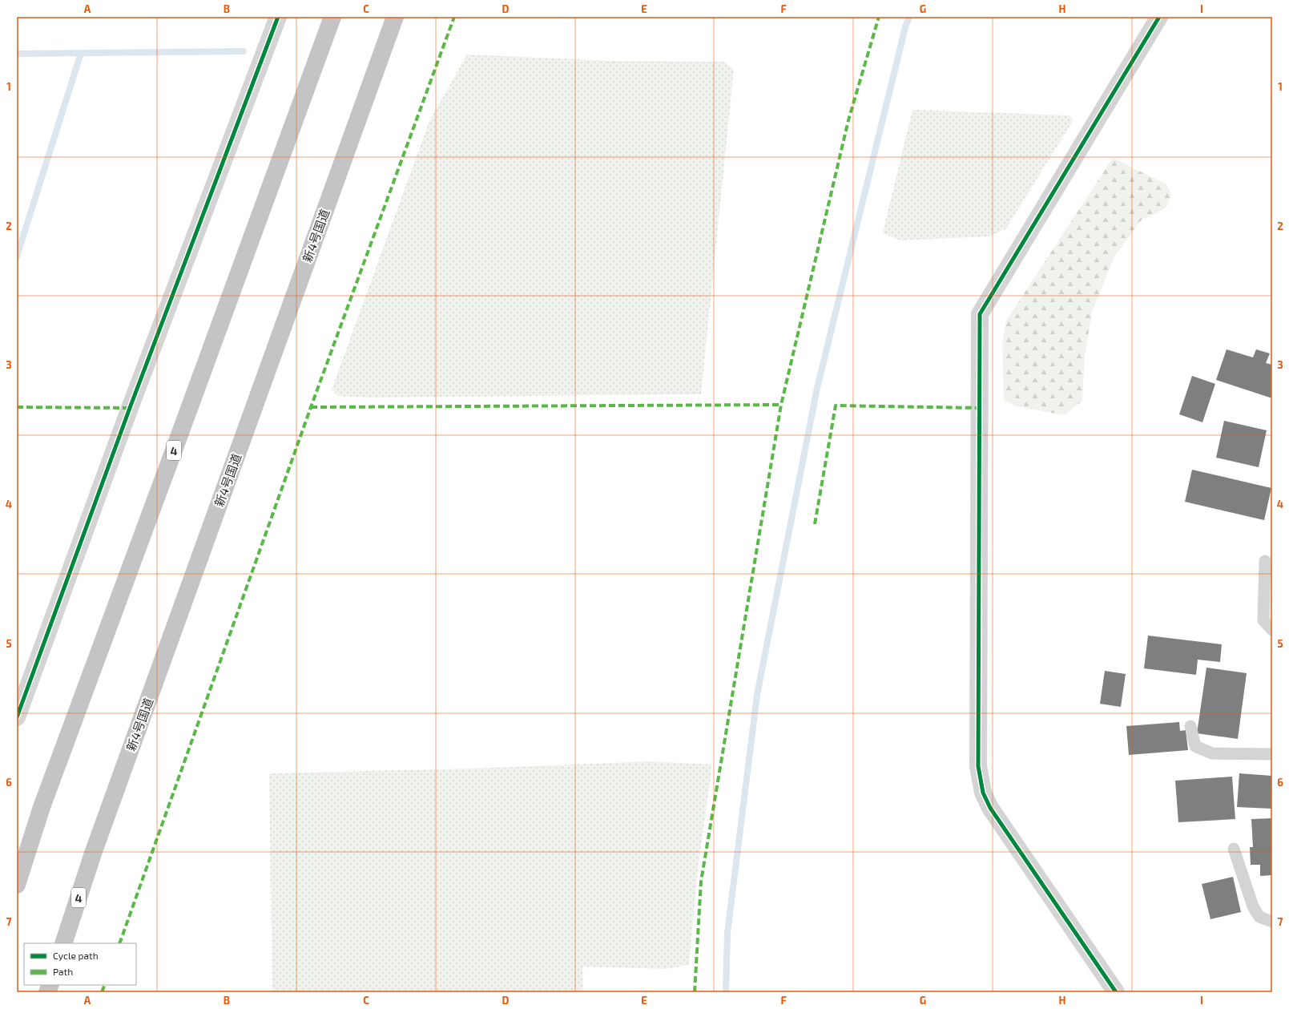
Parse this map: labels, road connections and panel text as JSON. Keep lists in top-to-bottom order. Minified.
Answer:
{"streets":{"highway":["新4号国道","4"]},"legend":["Cycle path","Path"],"grid":{"columns":["A","B","C","D","E","F","G","H","I"],"rows":["1","2","3","4","5","6","7"]}}
